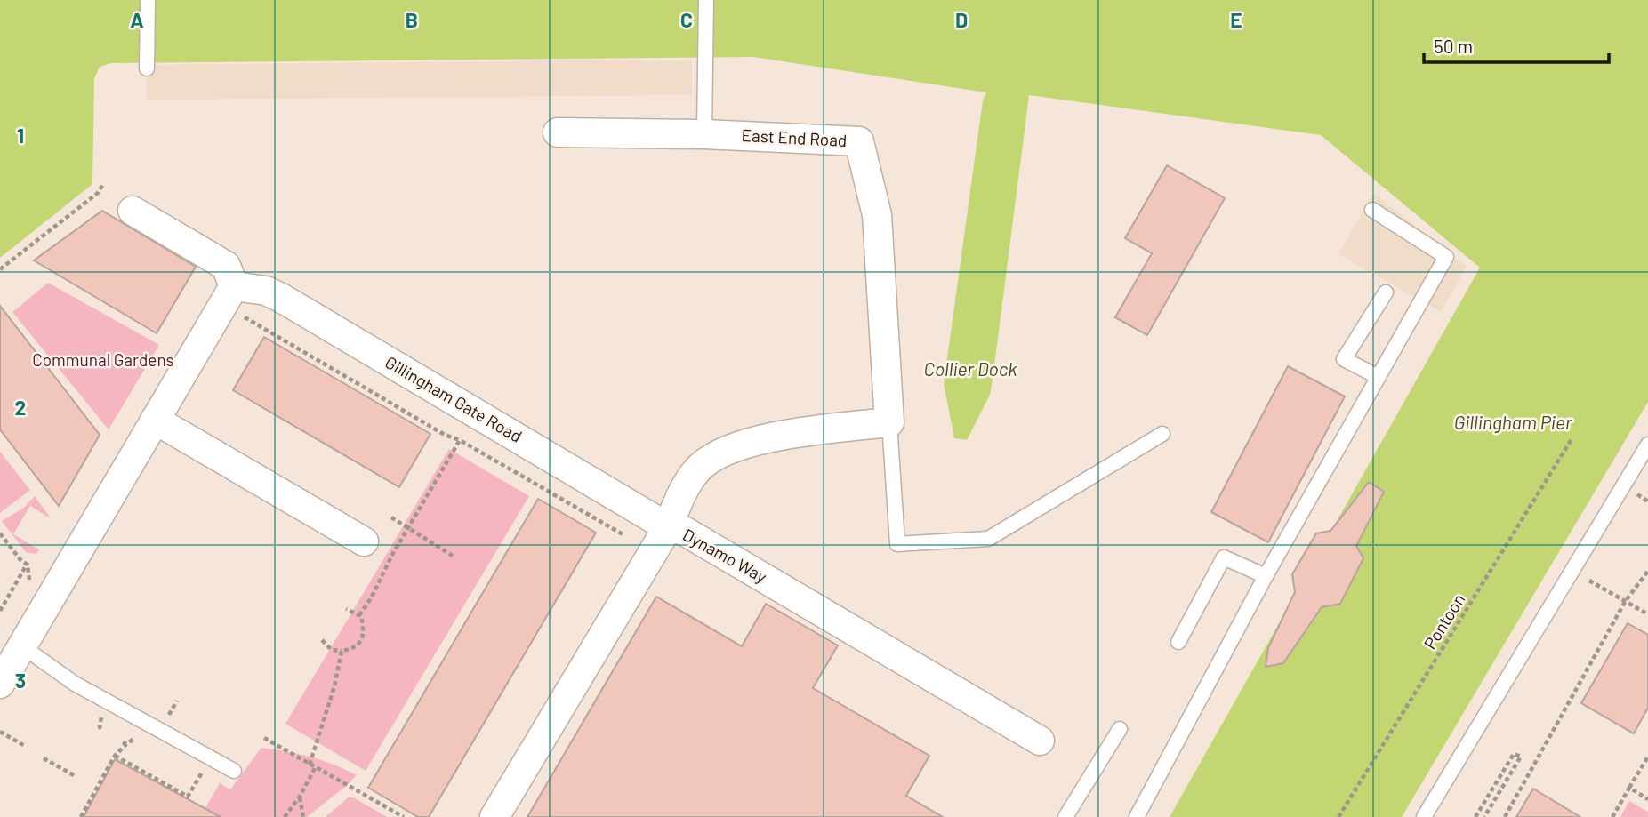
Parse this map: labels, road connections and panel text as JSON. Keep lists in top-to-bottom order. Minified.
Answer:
{"streets":{"street":["East End Road","Gillingham Gate Road","Dynamo Way"],"path":["Pontoon"]},"crossings":[["Gillingham Gate Road","Dynamo Way"]],"water":["Collier Dock","Gillingham Pier"],"parks":["Communal Gardens"],"scale_bar":"50 m","grid":{"columns":["A","B","C","D","E"],"rows":["1","2","3"]}}
